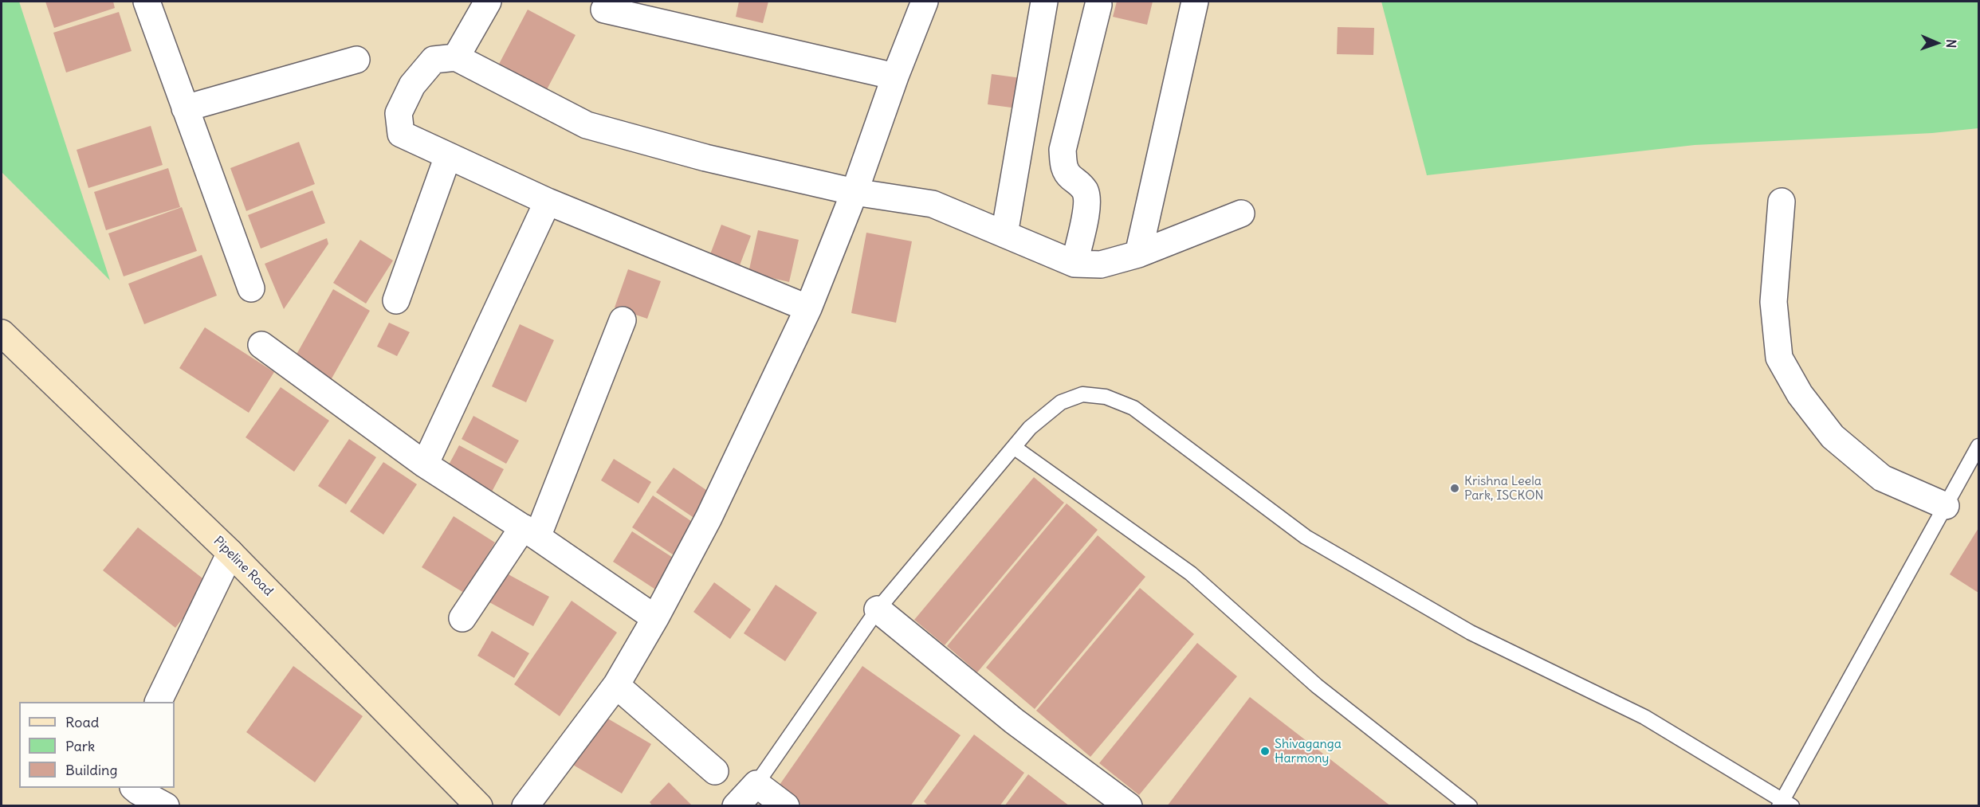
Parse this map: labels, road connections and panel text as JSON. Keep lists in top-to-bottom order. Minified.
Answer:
{"streets":{"street":["Pipeline Road"]},"places":["Krishna Leela Park, ISCKON","Shivaganga Harmony"],"legend":["Road","Park","Building"],"north":"right"}
